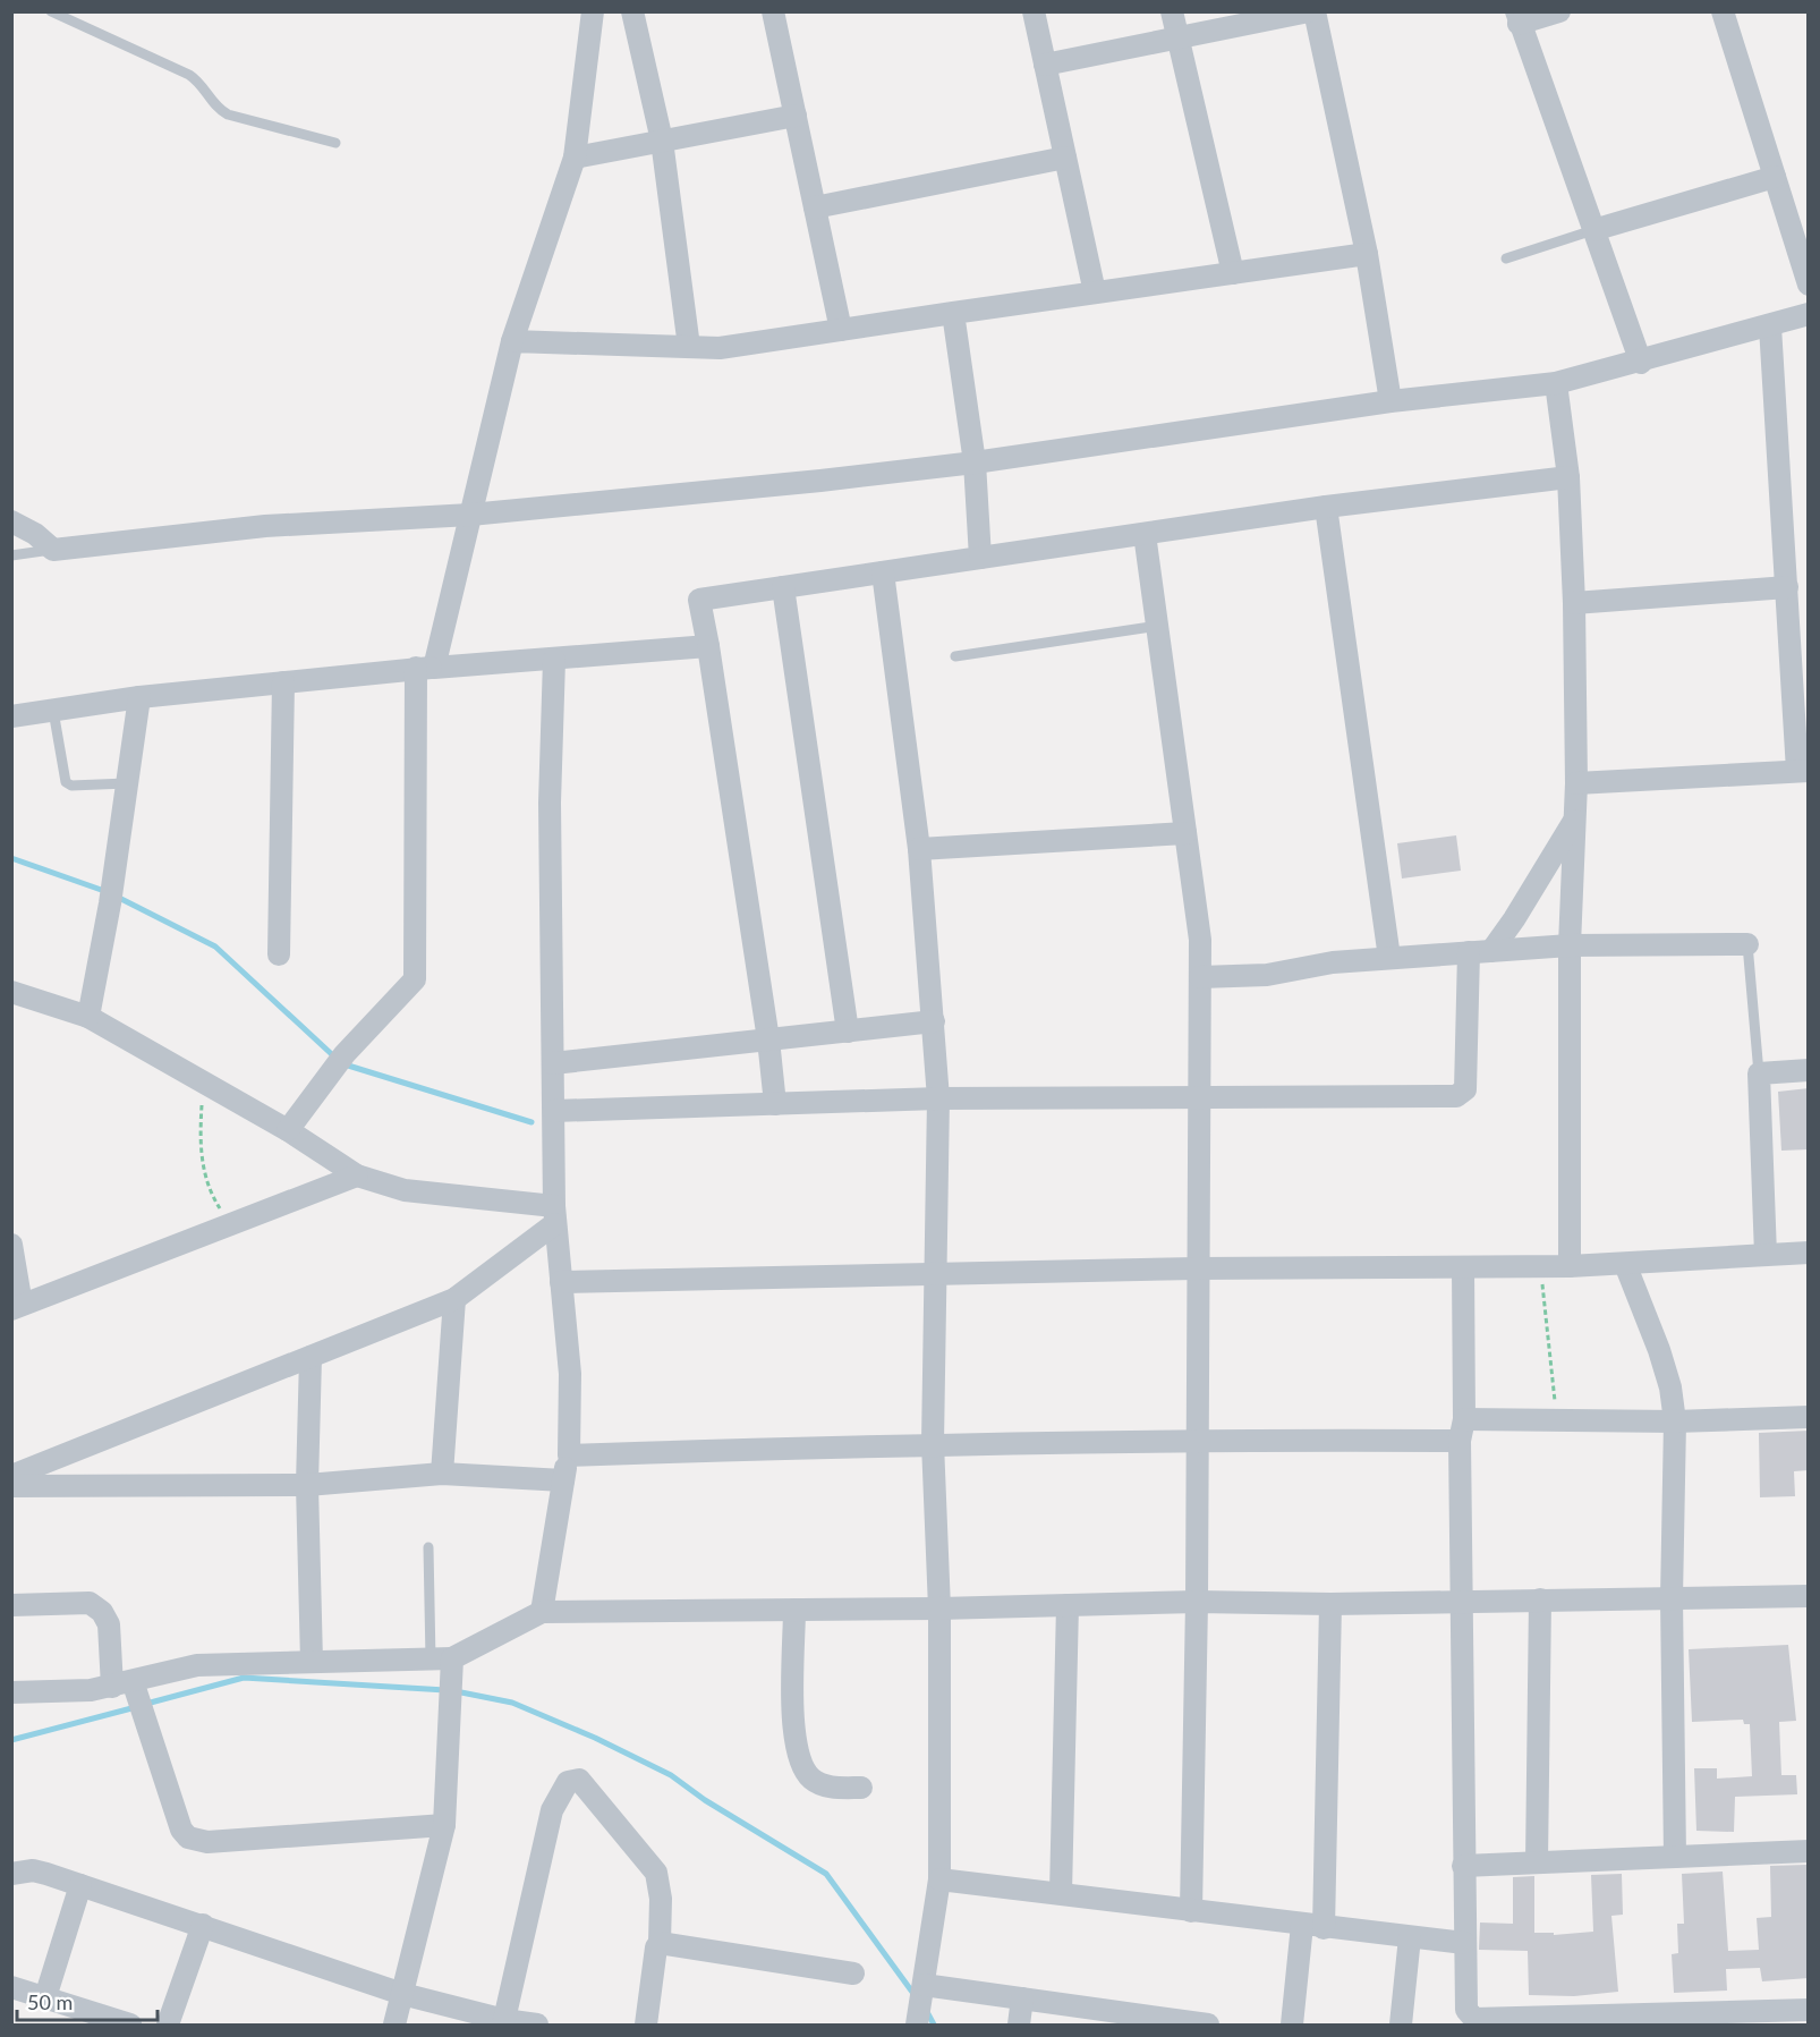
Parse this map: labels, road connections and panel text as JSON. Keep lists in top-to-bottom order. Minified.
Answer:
{"scale_bar":"50 m"}
